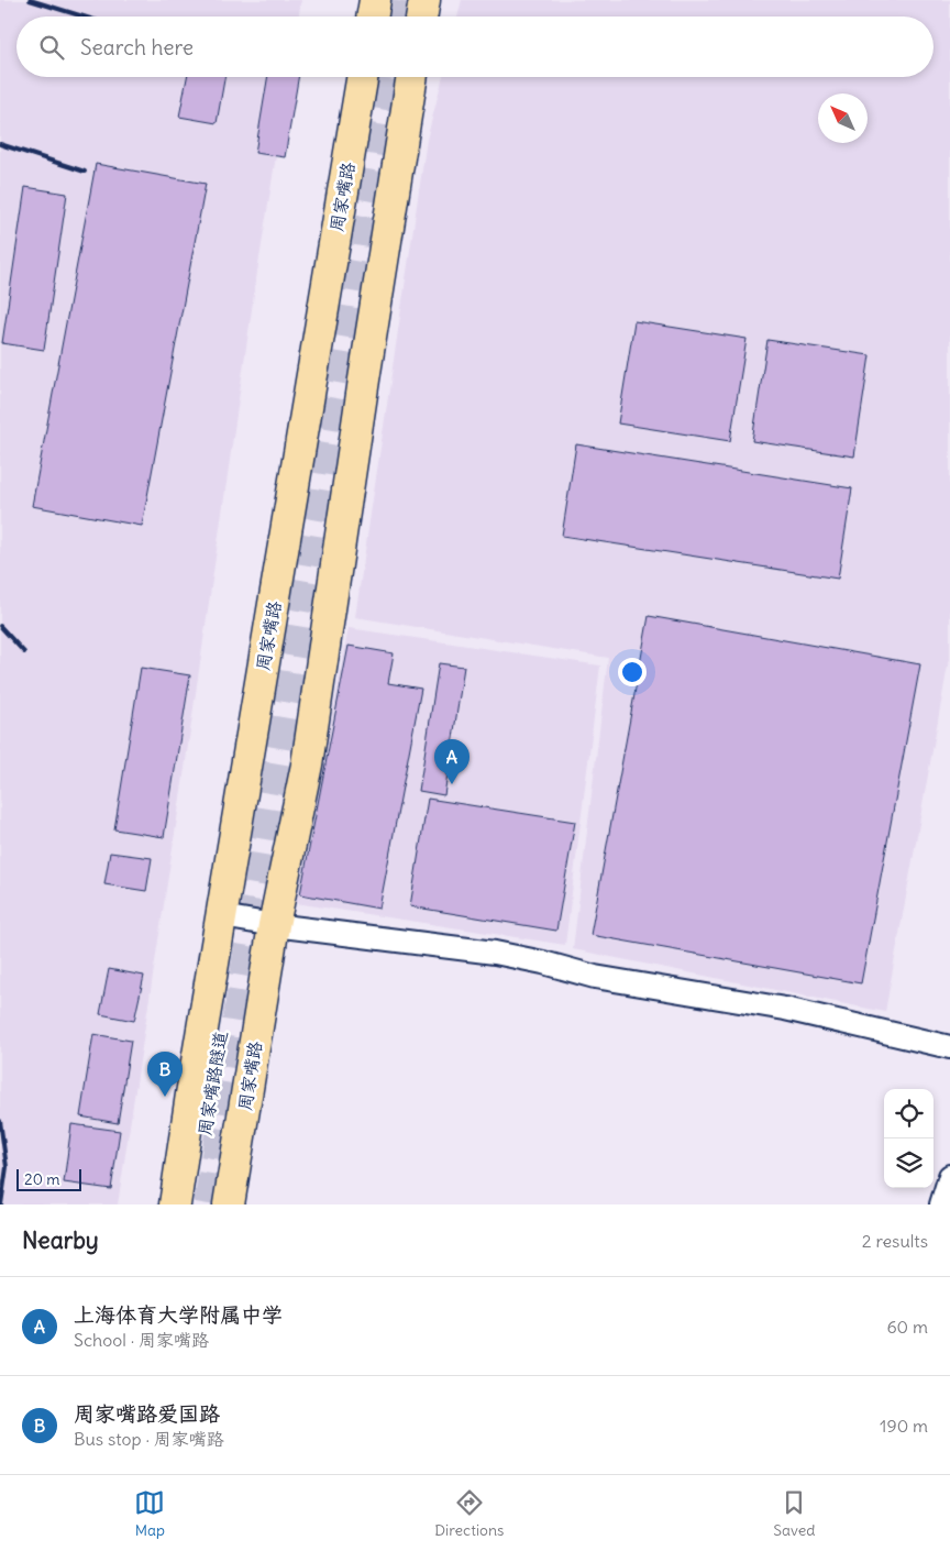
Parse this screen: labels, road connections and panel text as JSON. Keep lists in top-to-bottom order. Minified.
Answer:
{"streets":{"main road":["周家嘴路","周家嘴路隧道"]},"scale_bar":"20 m","north":"top left","page":{"search":"Search here","pins":["A","B"],"scale":"20 m","heading":["Nearby","2 results"],"list":[{"mark":"A","name":"上海体育大学附属中学","note":"School · 周家嘴路","value":"60 m"},{"mark":"B","name":"周家嘴路爱国路","note":"Bus stop · 周家嘴路","value":"190 m"}],"nav":["Map","Directions","Saved"]}}
